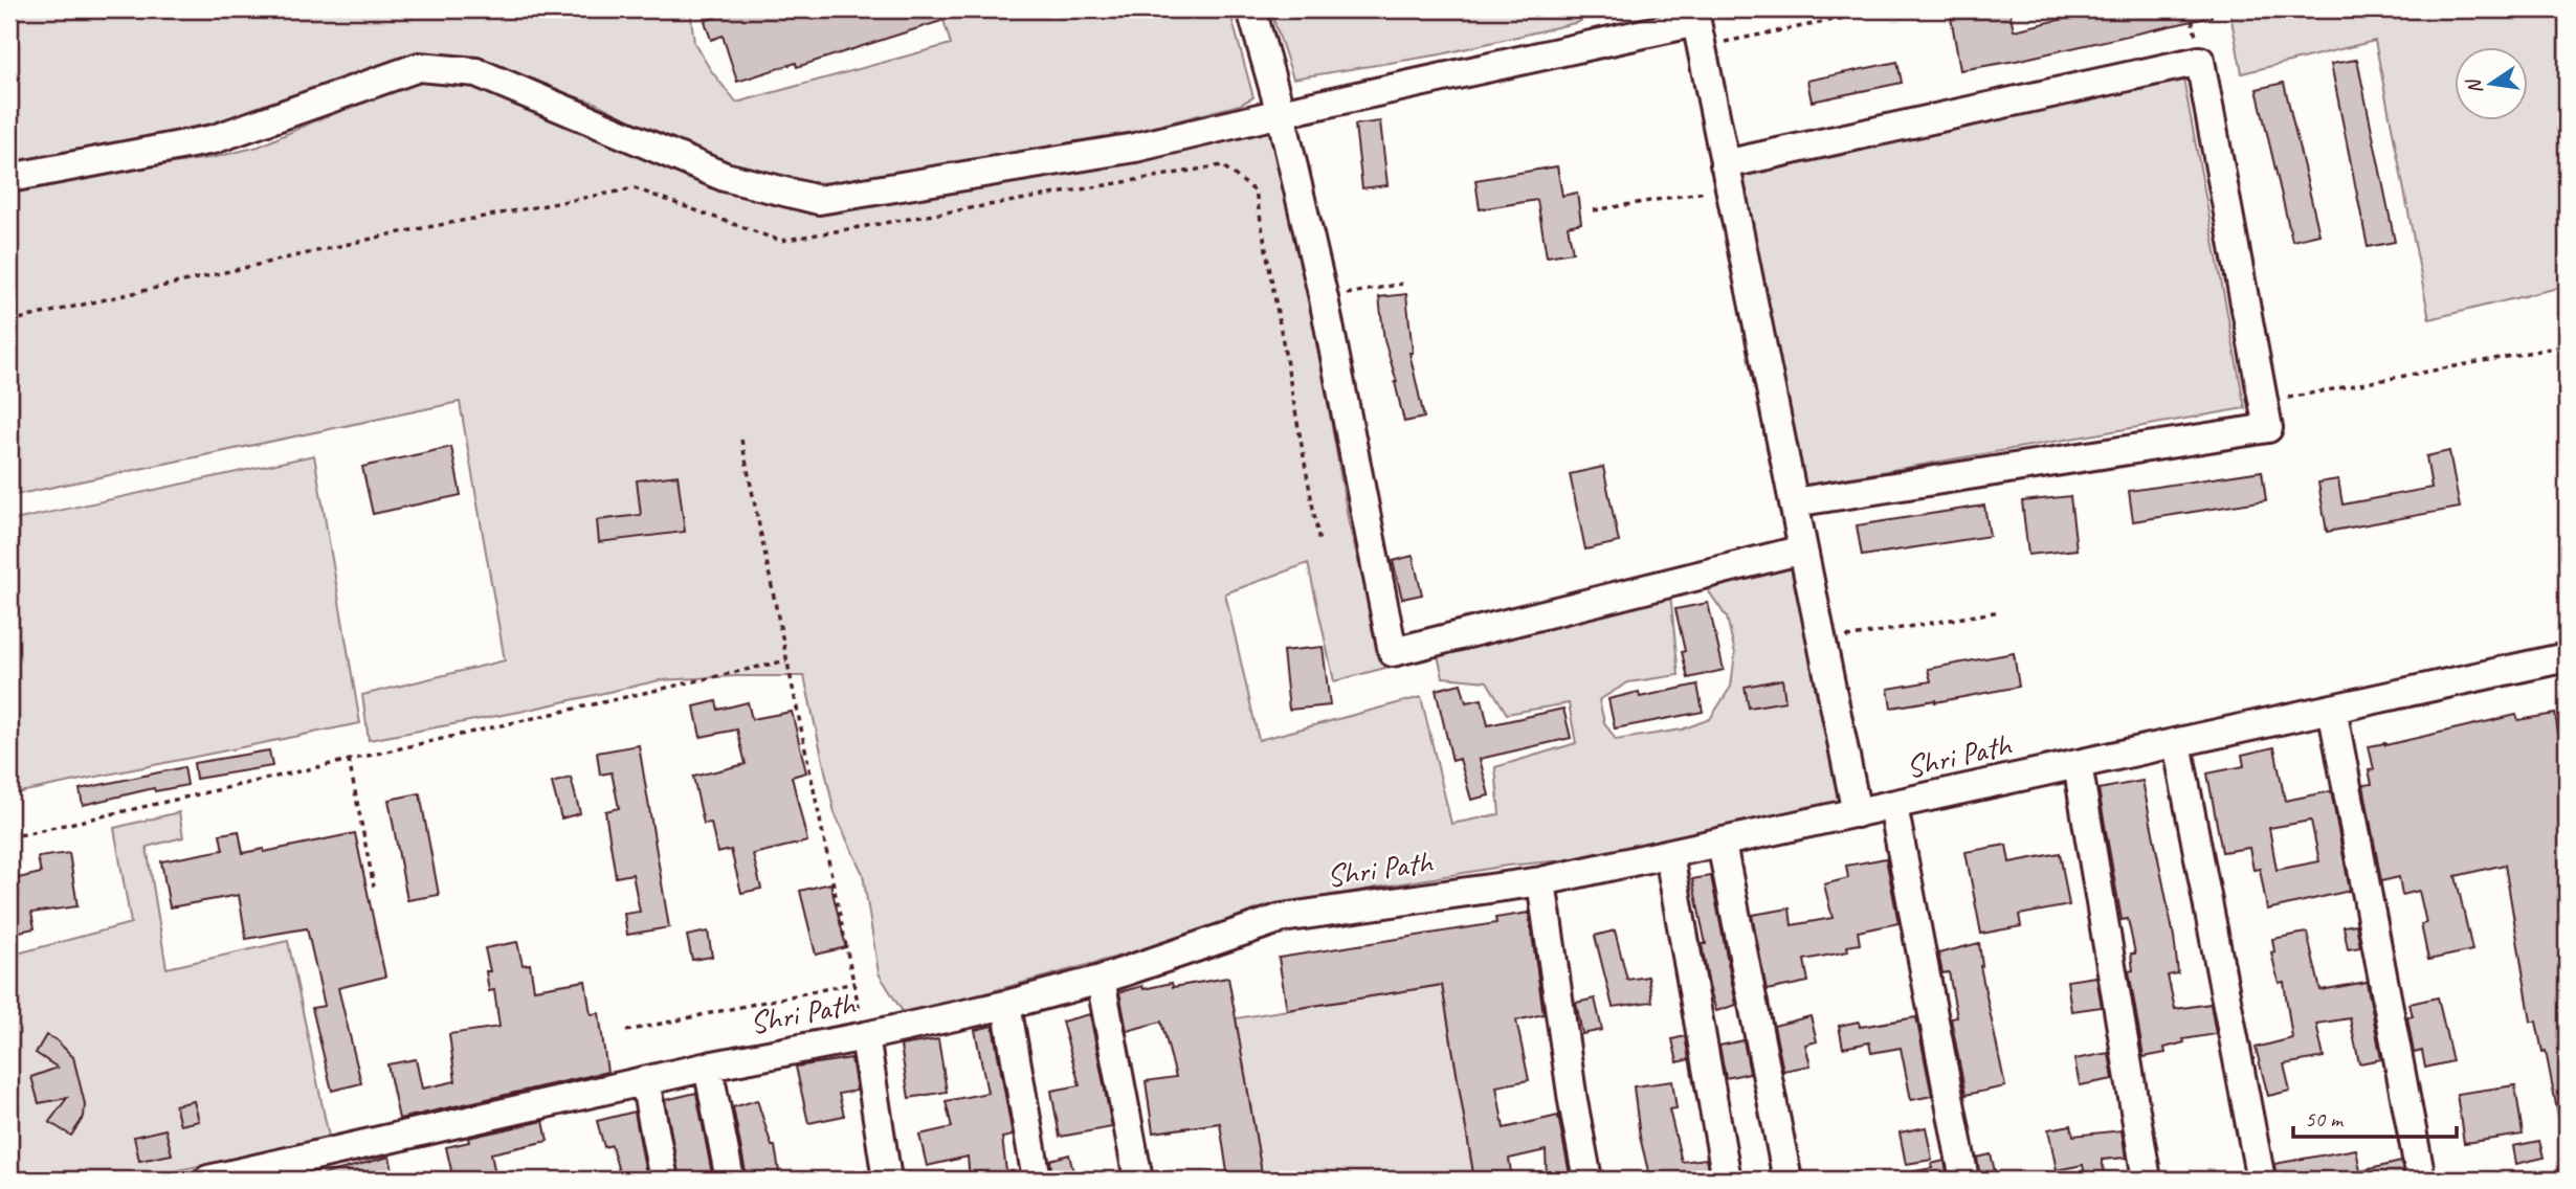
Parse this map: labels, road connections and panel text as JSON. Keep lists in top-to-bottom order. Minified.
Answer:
{"streets":{"street":["Shri Path"]},"scale_bar":"50 m","north":"left"}
